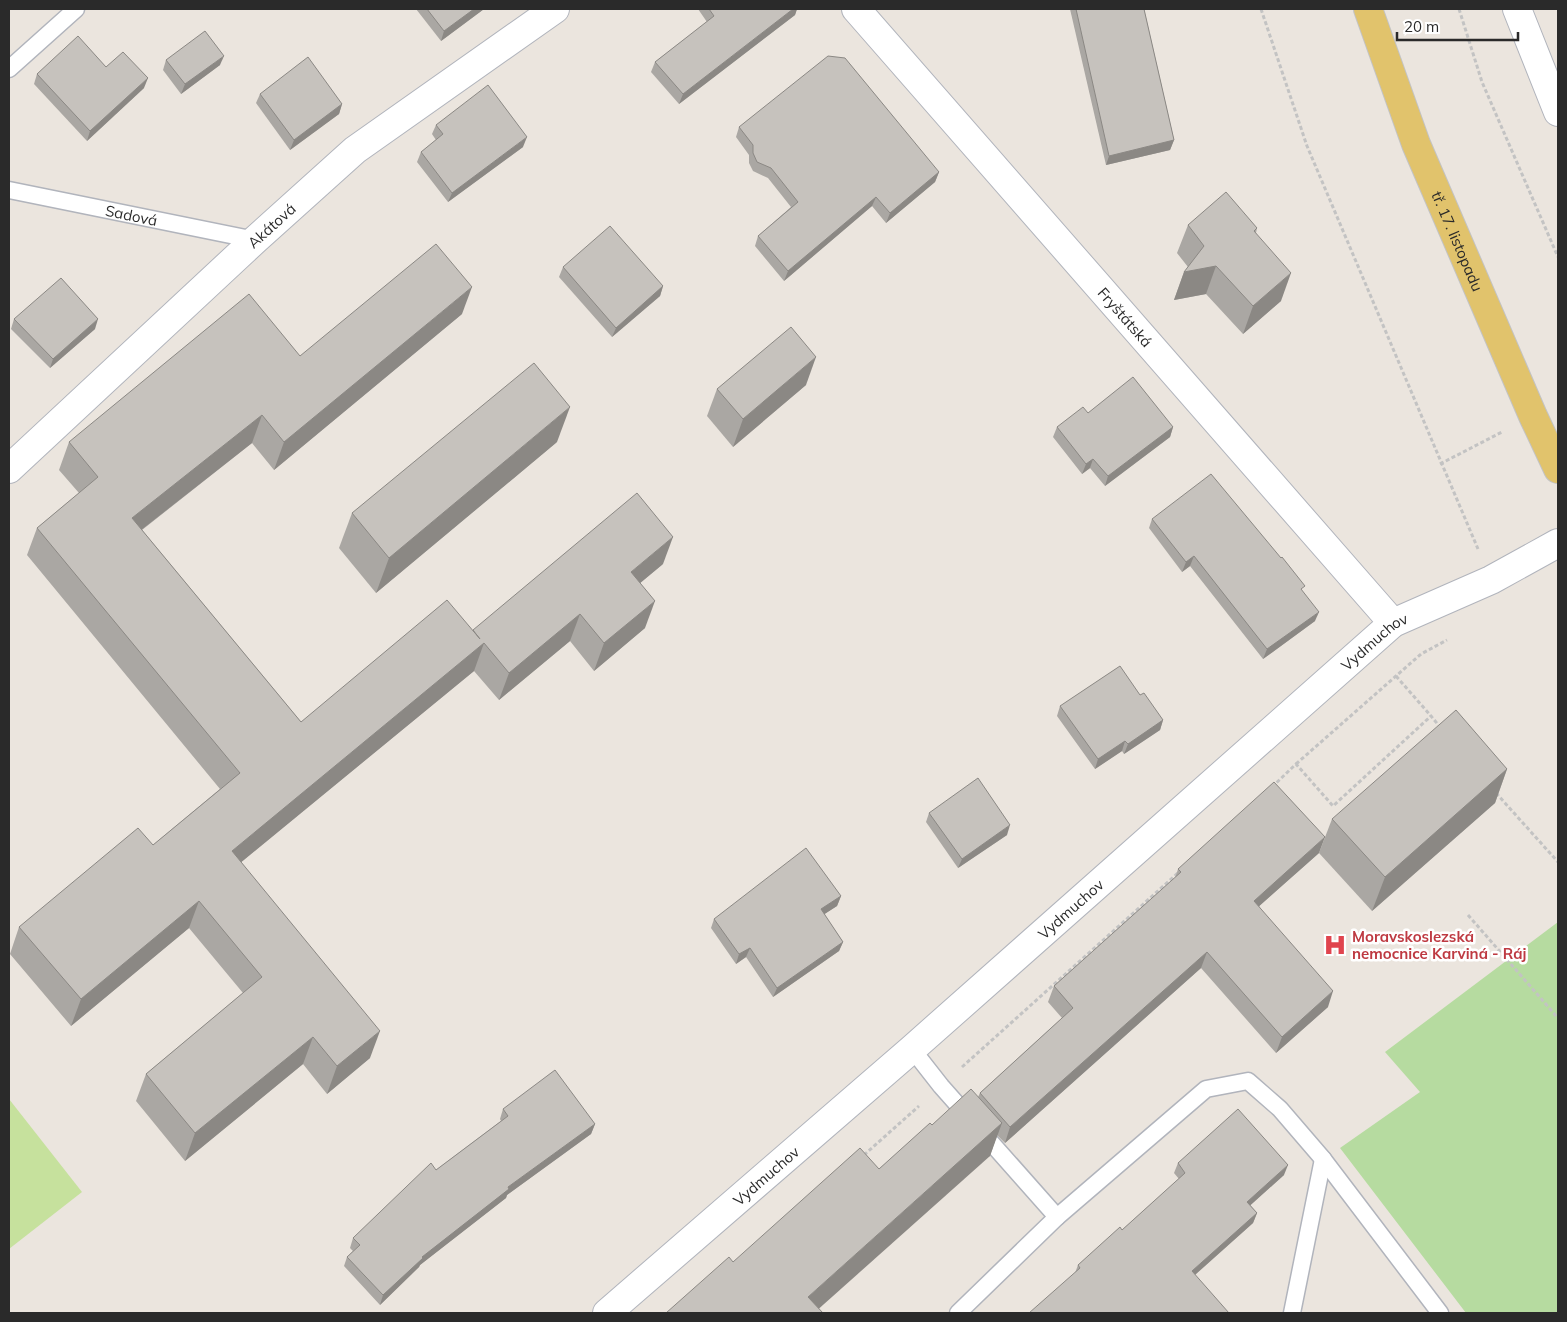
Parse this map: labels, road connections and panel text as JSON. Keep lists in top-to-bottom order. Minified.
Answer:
{"streets":{"main road":["tř. 17. listopadu"],"street":["Akátová","Fryštátská","Vydmuchov"],"lane":["Sadová"]},"crossings":[["Sadová","Akátová"],["Fryštátská","Vydmuchov"]],"places":{"hospital":["Moravskoslezská nemocnice Karviná - Ráj"]},"scale_bar":"20 m"}
